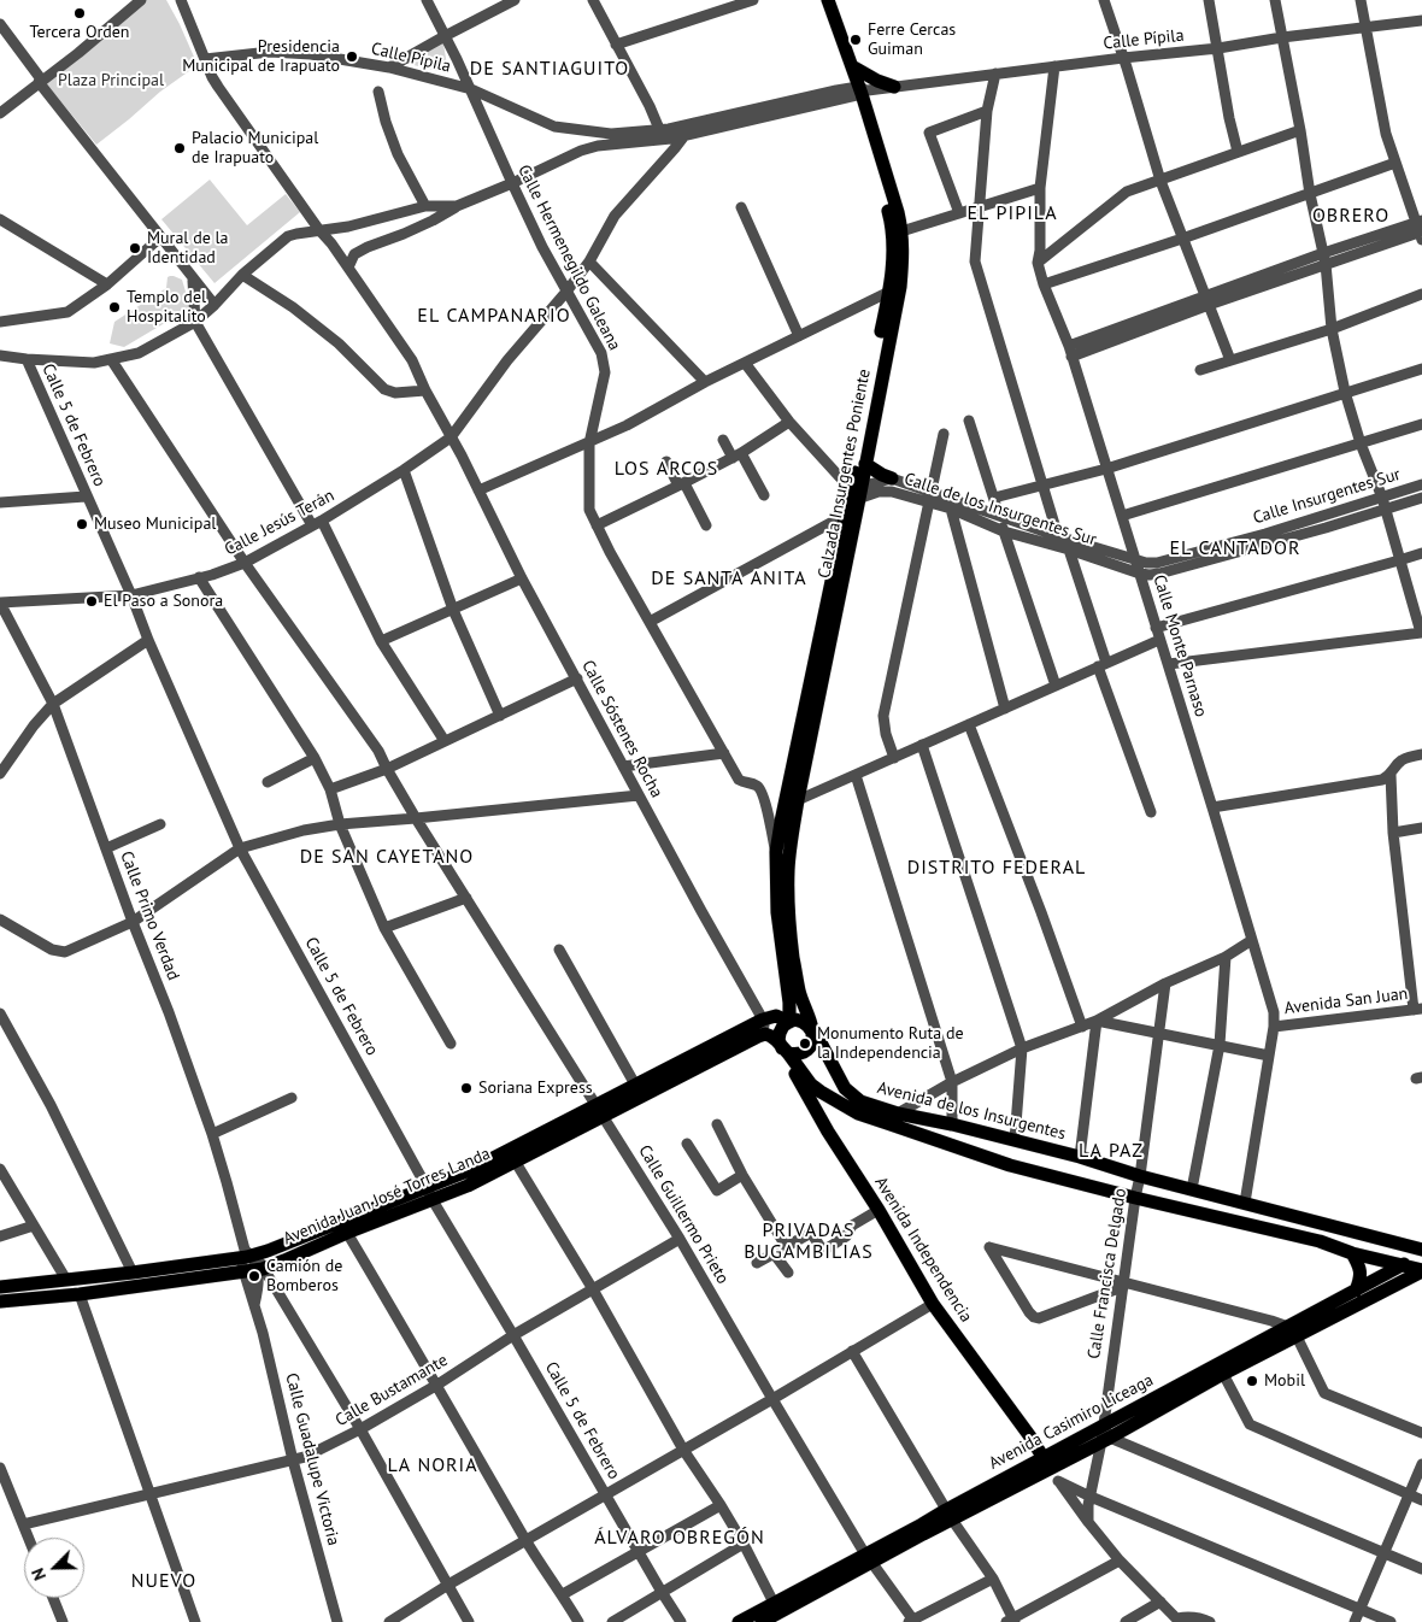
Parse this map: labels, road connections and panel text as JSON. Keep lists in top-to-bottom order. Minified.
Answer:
{"streets":{"main road":["Calzada Insurgentes Poniente","Avenida de los Insurgentes","Avenida Juan José Torres Landa","Avenida Independencia","Avenida Casimiro Liceaga"],"street":["Calle Pípila","Calle Hermenegildo Galeana","Calle 5 de Febrero","Calle Insurgentes Sur","Calle de los Insurgentes Sur","Calle Jesús Terán","Calle Monte Parnaso","Calle Sóstenes Rocha","Calle Primo Verdad","Avenida San Juan","Calle Guillermo Prieto","Calle Francisca Delgado","Calle Bustamante","Calle Guadalupe Victoria"]},"crossings":[["Calle Pípila","Calle Hermenegildo Galeana"],["Calle Pípila","Calzada Insurgentes Poniente"],["Calle Pípila","Calle Jesús Terán"],["Calle Pípila","Calle Monte Parnaso"],["Calle Pípila","Calle Sóstenes Rocha"],["Calle Hermenegildo Galeana","Calzada Insurgentes Poniente"],["Calle Hermenegildo Galeana","Calle Jesús Terán"],["Calle 5 de Febrero","Calle Jesús Terán"],["Calle 5 de Febrero","Avenida Juan José Torres Landa"],["Calle 5 de Febrero","Calle Bustamante"],["Calzada Insurgentes Poniente","Calle de los Insurgentes Sur"],["Calzada Insurgentes Poniente","Avenida de los Insurgentes"],["Calzada Insurgentes Poniente","Avenida Independencia"],["Calle Insurgentes Sur","Calle de los Insurgentes Sur"],["Calle Insurgentes Sur","Calle Monte Parnaso"],["Calle de los Insurgentes Sur","Calle Monte Parnaso"],["Calle Jesús Terán","Calle Sóstenes Rocha"],["Calle Jesús Terán","Calle Primo Verdad"],["Calle Jesús Terán","Calle Guillermo Prieto"],["Calle Monte Parnaso","Avenida San Juan"],["Calle Monte Parnaso","Avenida de los Insurgentes"],["Calle Sóstenes Rocha","Avenida Juan José Torres Landa"],["Calle Primo Verdad","Avenida Juan José Torres Landa"],["Calle Primo Verdad","Calle Guadalupe Victoria"],["Avenida de los Insurgentes","Avenida Independencia"],["Avenida de los Insurgentes","Calle Francisca Delgado"],["Avenida de los Insurgentes","Avenida Casimiro Liceaga"],["Avenida Juan José Torres Landa","Calle Guillermo Prieto"],["Avenida Juan José Torres Landa","Calle Guadalupe Victoria"],["Calle Guillermo Prieto","Calle Bustamante"],["Calle Guillermo Prieto","Avenida Casimiro Liceaga"],["Avenida Independencia","Avenida Casimiro Liceaga"],["Calle Francisca Delgado","Avenida Casimiro Liceaga"],["Calle Bustamante","Calle Guadalupe Victoria"]],"districts":["DE SANTIAGUITO","EL PIPILA","OBRERO","EL CAMPANARIO","LOS ARCOS","EL CANTADOR","DE SANTA ANITA","DE SAN CAYETANO","DISTRITO FEDERAL","LA PAZ","PRIVADAS BUGAMBILIAS","LA NORIA","ÁLVARO OBREGÓN","NUEVO"],"parks":["Plaza Principal"],"places":["Tercera Orden","Ferre Cercas Guiman","Presidencia Municipal de Irapuato","Palacio Municipal de Irapuato","Mural de la Identidad","Templo del Hospitalito","Museo Municipal","El Paso a Sonora","Monumento Ruta de la Independencia","Soriana Express","Camión de Bomberos","Mobil"],"north":"bottom left"}
